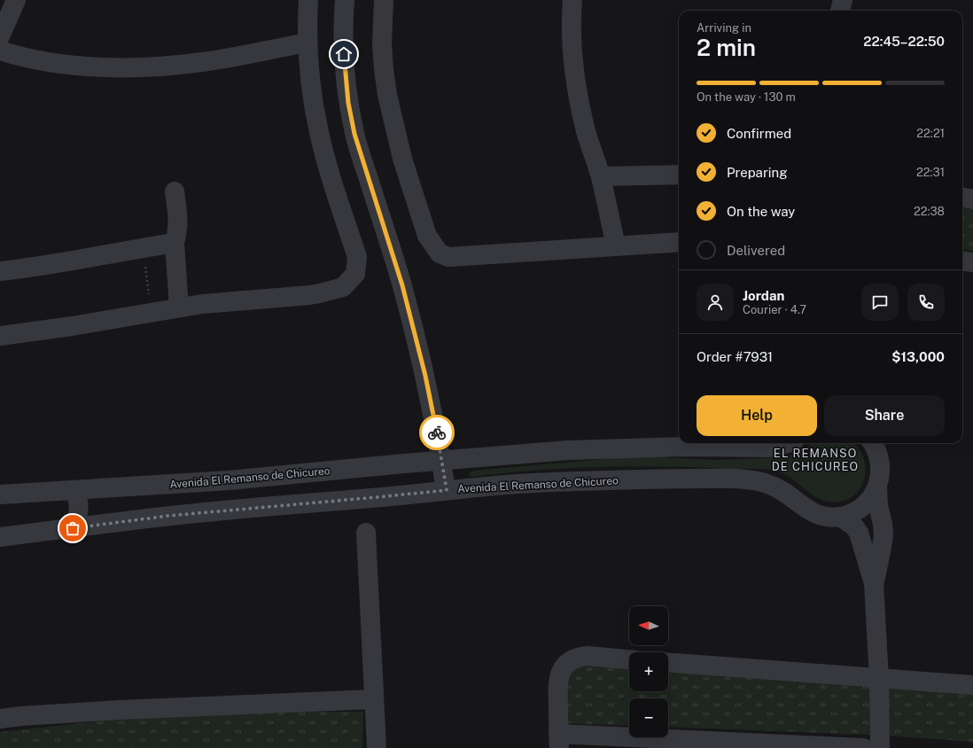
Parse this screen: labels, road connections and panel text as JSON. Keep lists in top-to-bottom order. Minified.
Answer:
{"streets":{"street":["Avenida El Remanso de Chicureo"]},"districts":["EL REMANSO DE CHICUREO"],"north":"left","page":{"heading":["2 min","Arriving in","22:45–22:50"],"panel":["Jordan","Courier · 4.7","Order #7931","$13,000"],"bar":"On the way · 130 m","list":[["Confirmed","22:21"],["Preparing","22:31"],["On the way","22:38"],"Delivered"],"buttons":["Help","Share"],"map_buttons":["+","−"]}}
